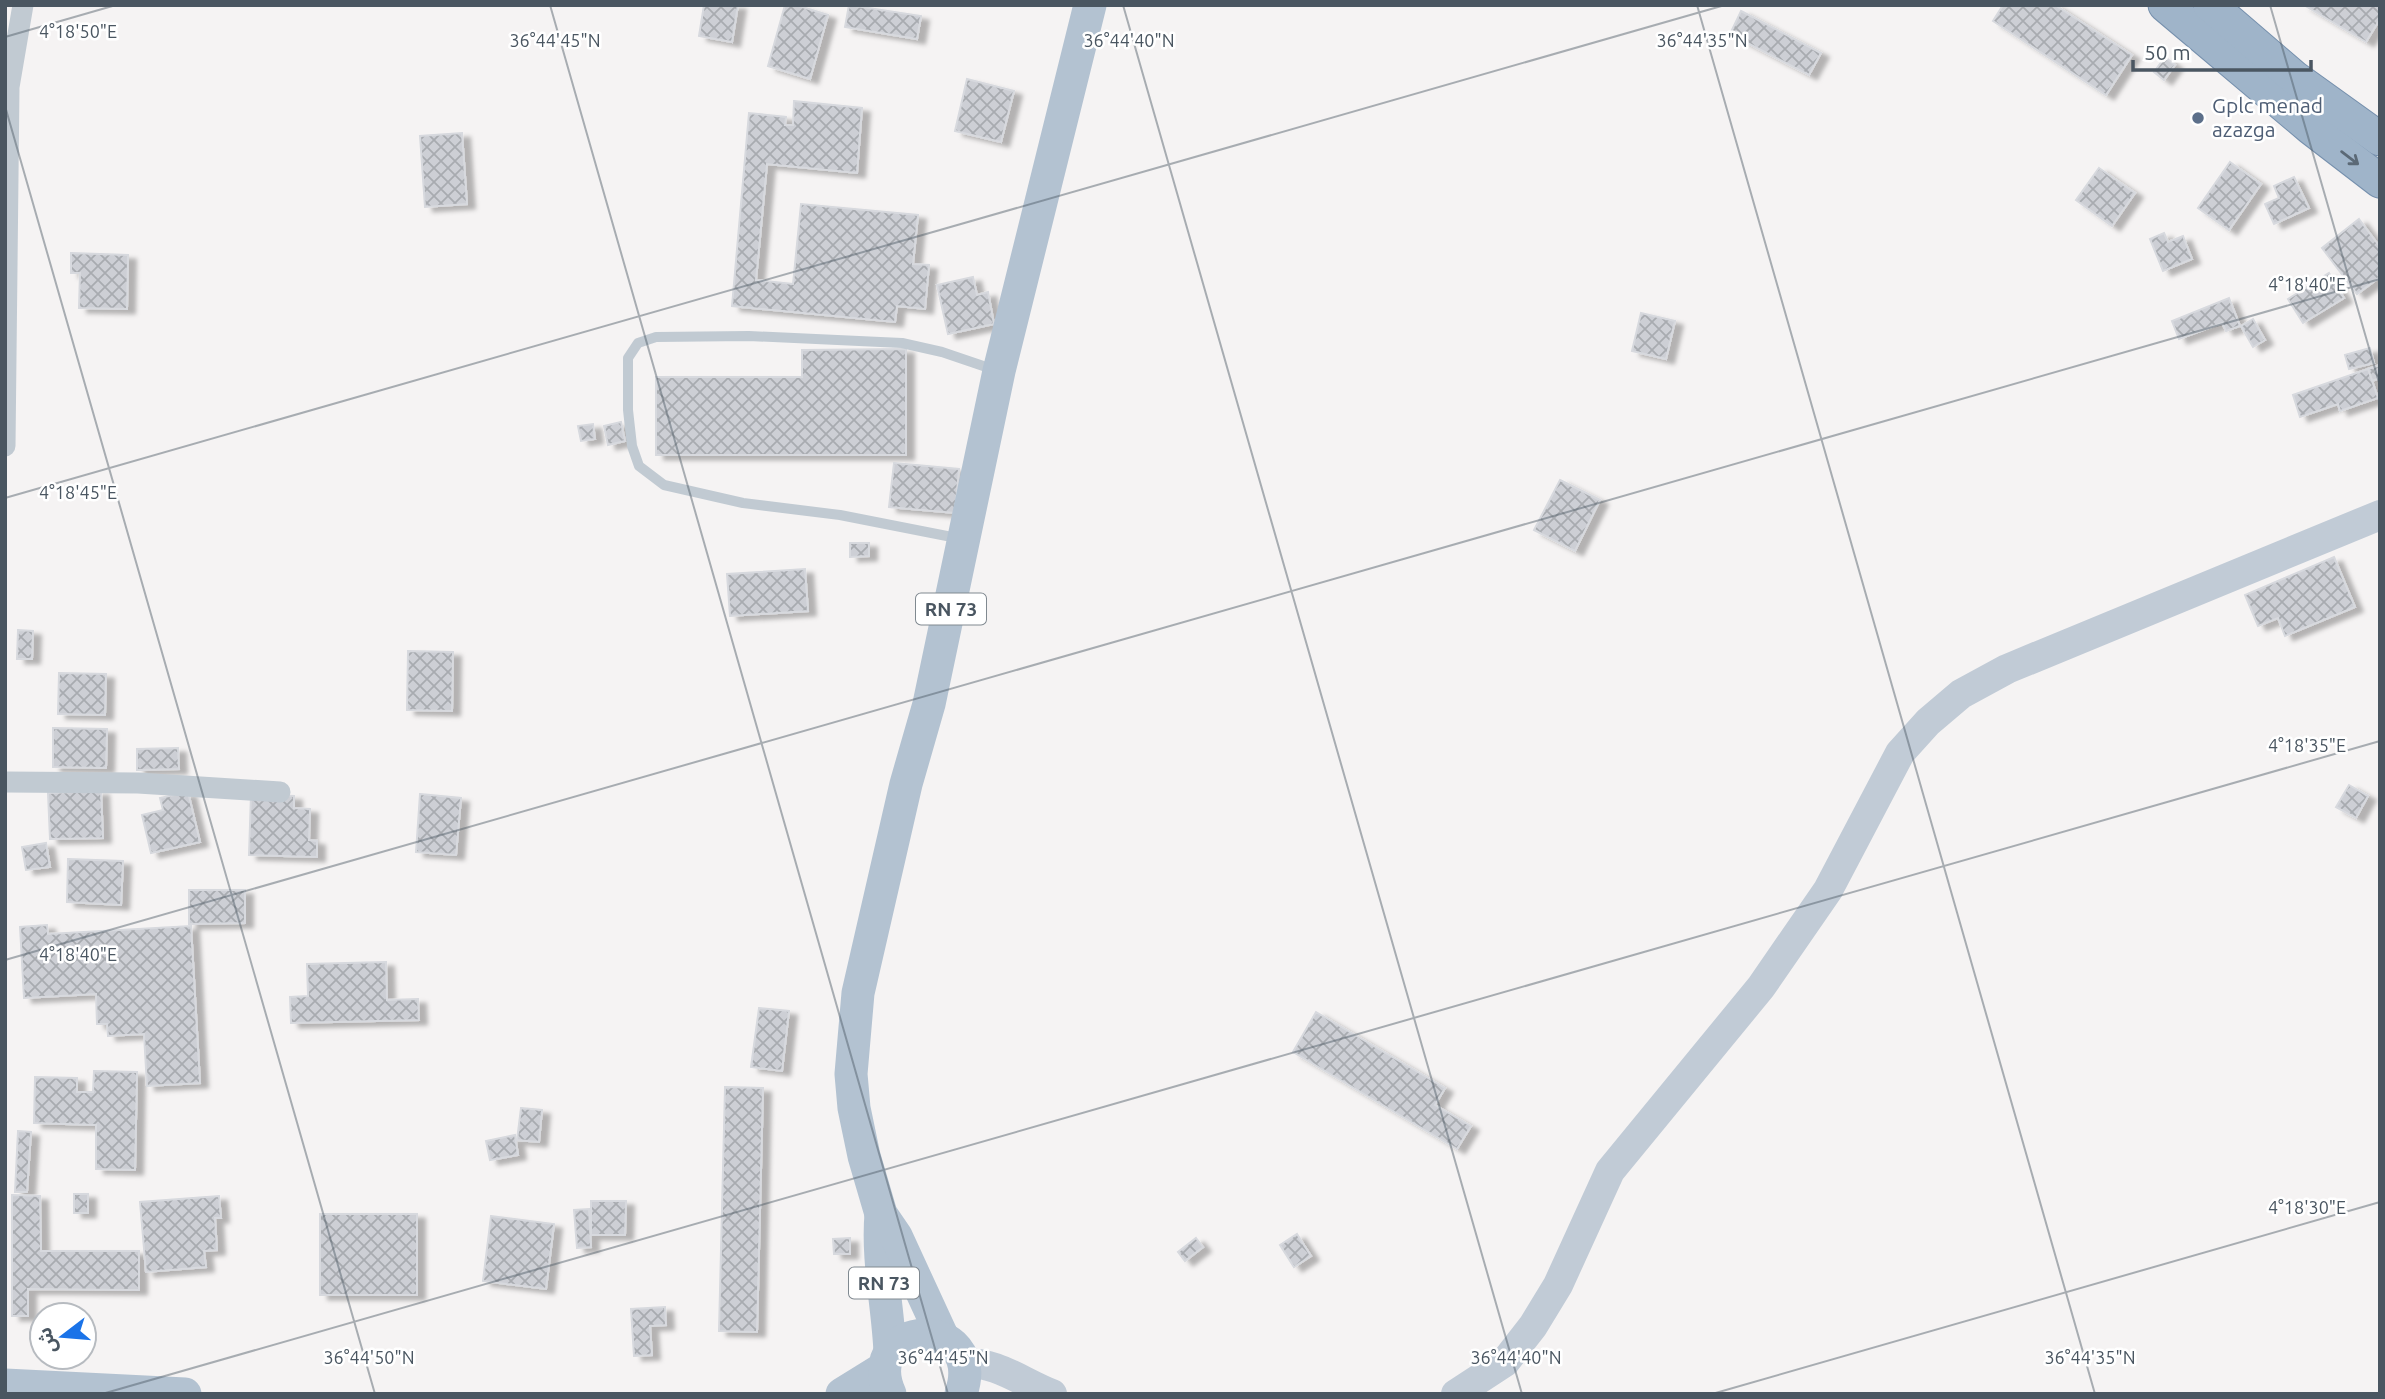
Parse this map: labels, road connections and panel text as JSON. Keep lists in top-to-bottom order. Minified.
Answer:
{"streets":{"main road":["RN 73"]},"places":["Gplc menad azazga"],"scale_bar":"50 m","north":"left","coordinates":["4°18'50\"E","36°44'45\"N","36°44'40\"N","36°44'35\"N","4°18'40\"E","4°18'45\"E","4°18'35\"E","4°18'30\"E","36°44'50\"N"]}
